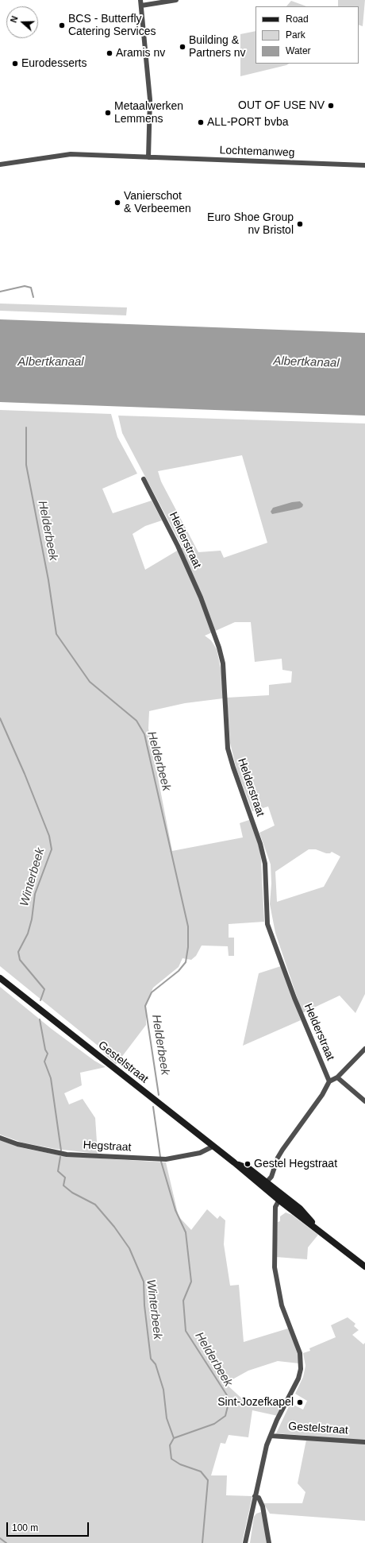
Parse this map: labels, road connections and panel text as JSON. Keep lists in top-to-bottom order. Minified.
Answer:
{"streets":{"main road":["Gestelstraat"],"street":["Lochtemanweg","Helderstraat","Hegstraat"]},"crossings":[["Gestelstraat","Hegstraat"]],"water":["Albertkanaal","Helderbeek","Winterbeek"],"places":["BCS - Butterfly Catering Services","Building & Partners nv","Aramis nv","Eurodesserts","OUT OF USE NV","Metaalwerken Lemmens","ALL-PORT bvba","Vanierschot & Verbeemen","Euro Shoe Group nv Bristol","Gestel Hegstraat","Sint-Jozefkapel"],"legend":["Road","Park","Water"],"scale_bar":"100 m","north":"left"}
